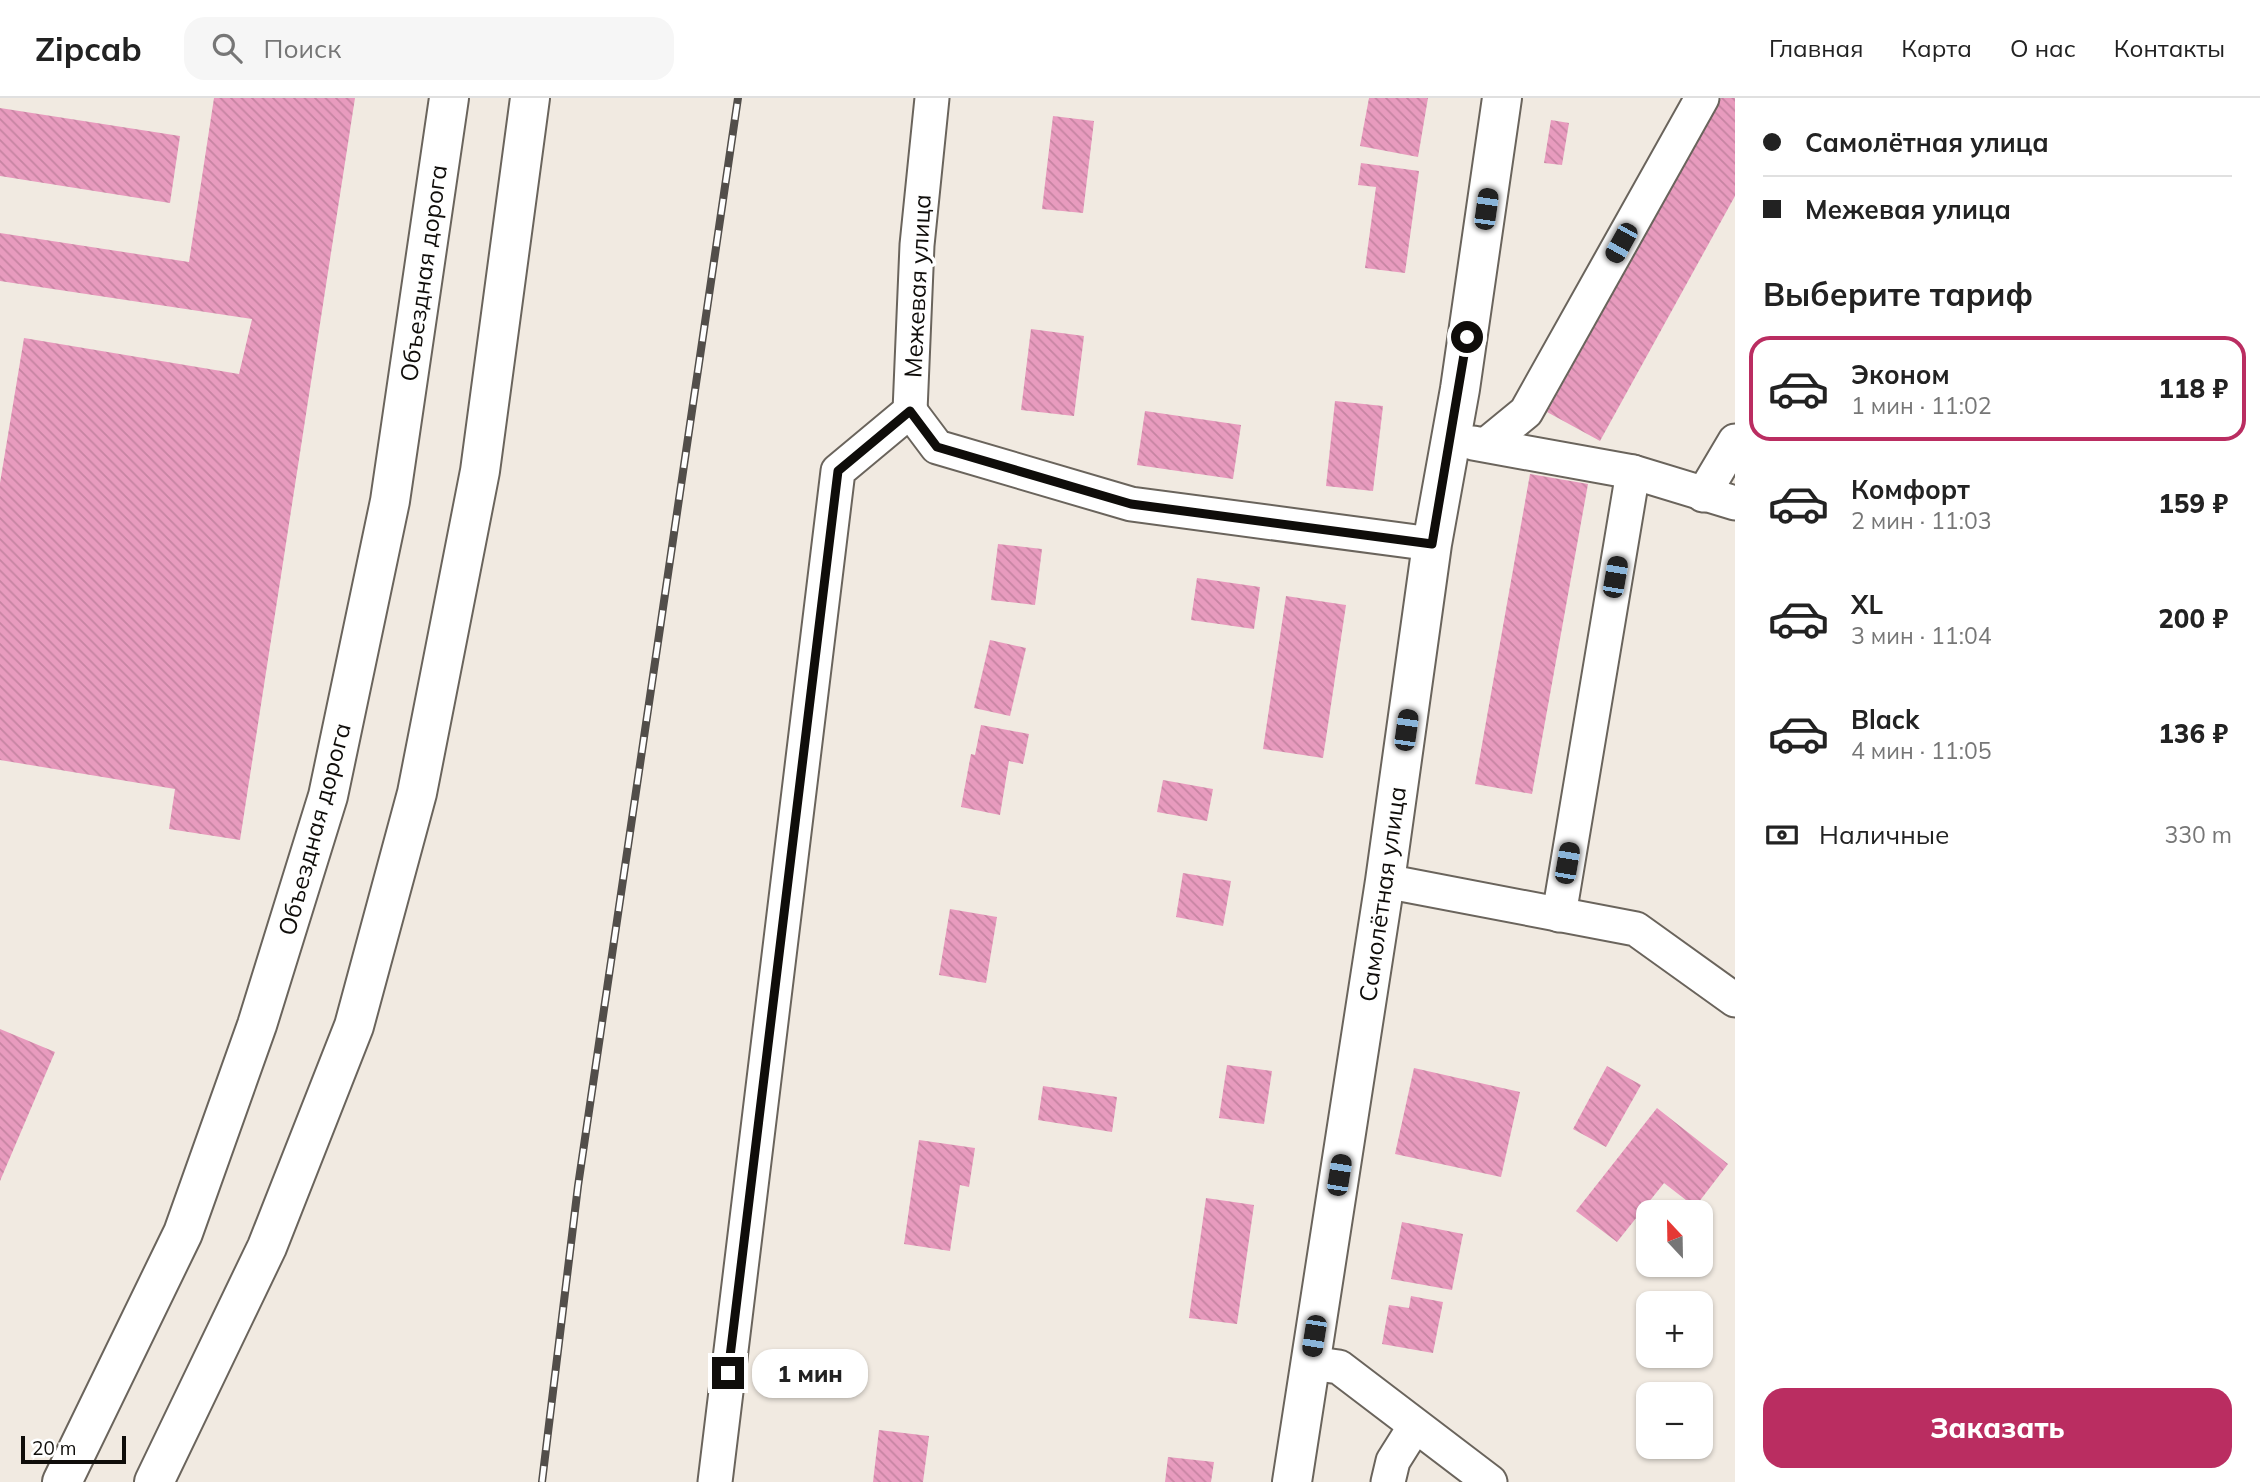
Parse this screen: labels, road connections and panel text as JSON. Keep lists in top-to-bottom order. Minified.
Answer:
{"streets":{"main road":["Объездная дорога","Самолётная улица"],"street":["Межевая улица"]},"scale_bar":"20 m","north":"top","page":{"header":"Zipcab","search":"Поиск","nav":["Главная","Карта","О нас","Контакты"],"banner":["Самолётная улица","Межевая улица"],"heading":"Выберите тариф","list":[{"name":"Эконом","note":"1 мин · 11:02","value":"118 ₽"},{"name":"Комфорт","note":"2 мин · 11:03","value":"159 ₽"},{"name":"XL","note":"3 мин · 11:04","value":"200 ₽"},{"name":"Black","note":"4 мин · 11:05","value":"136 ₽"}],"pay":["Наличные","330 m"],"map_buttons":["+","−"],"bubble":"1 мин","buttons":"Заказать","scale":"20 m"}}
